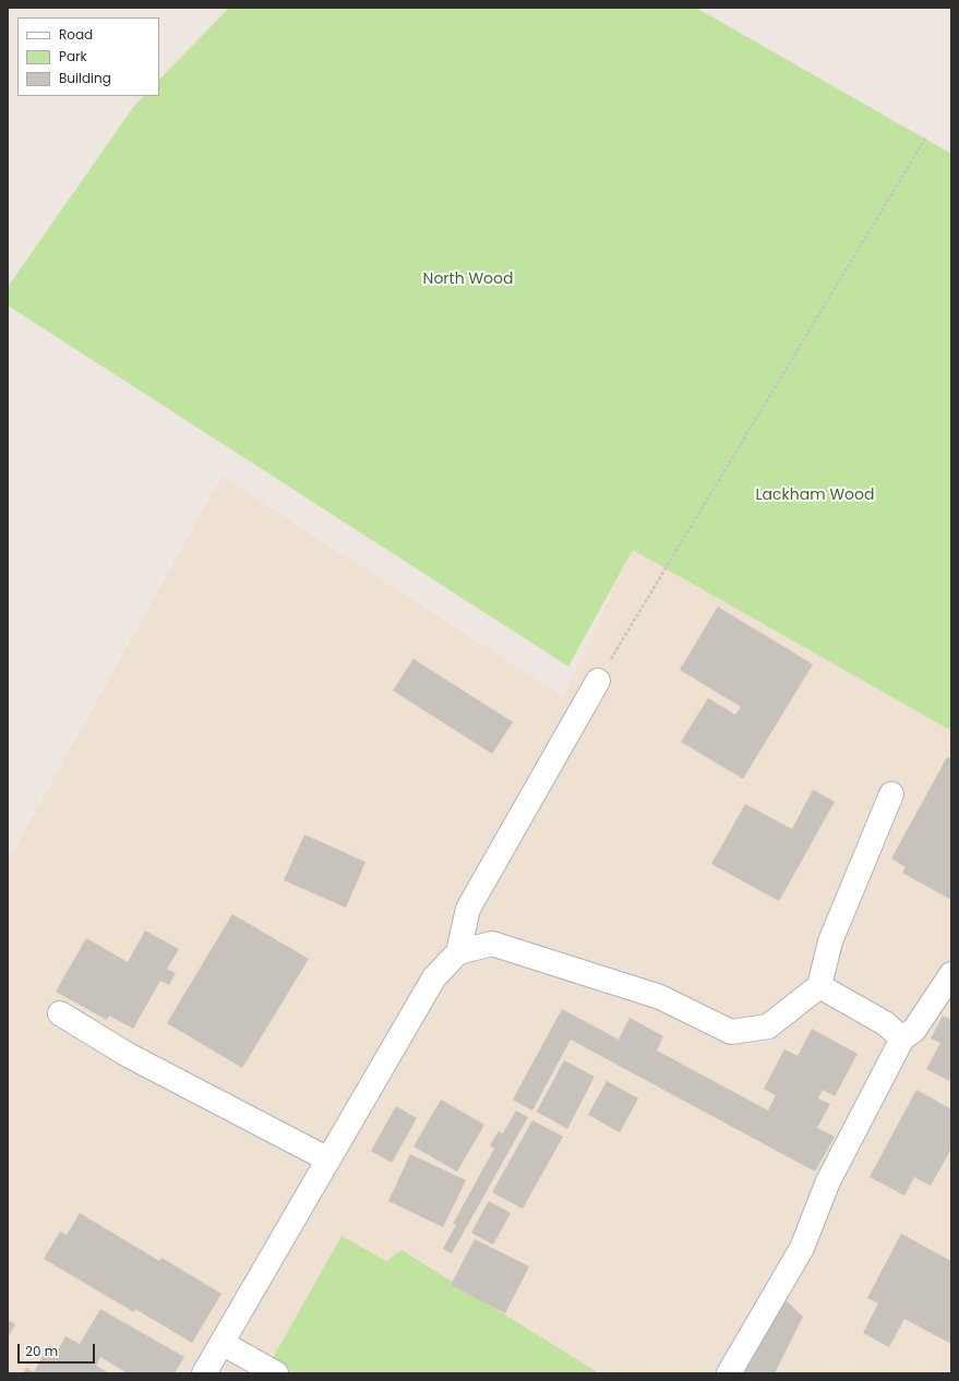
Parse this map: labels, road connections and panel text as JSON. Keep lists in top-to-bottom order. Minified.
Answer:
{"parks":["North Wood","Lackham Wood"],"legend":["Road","Park","Building"],"scale_bar":"20 m"}
